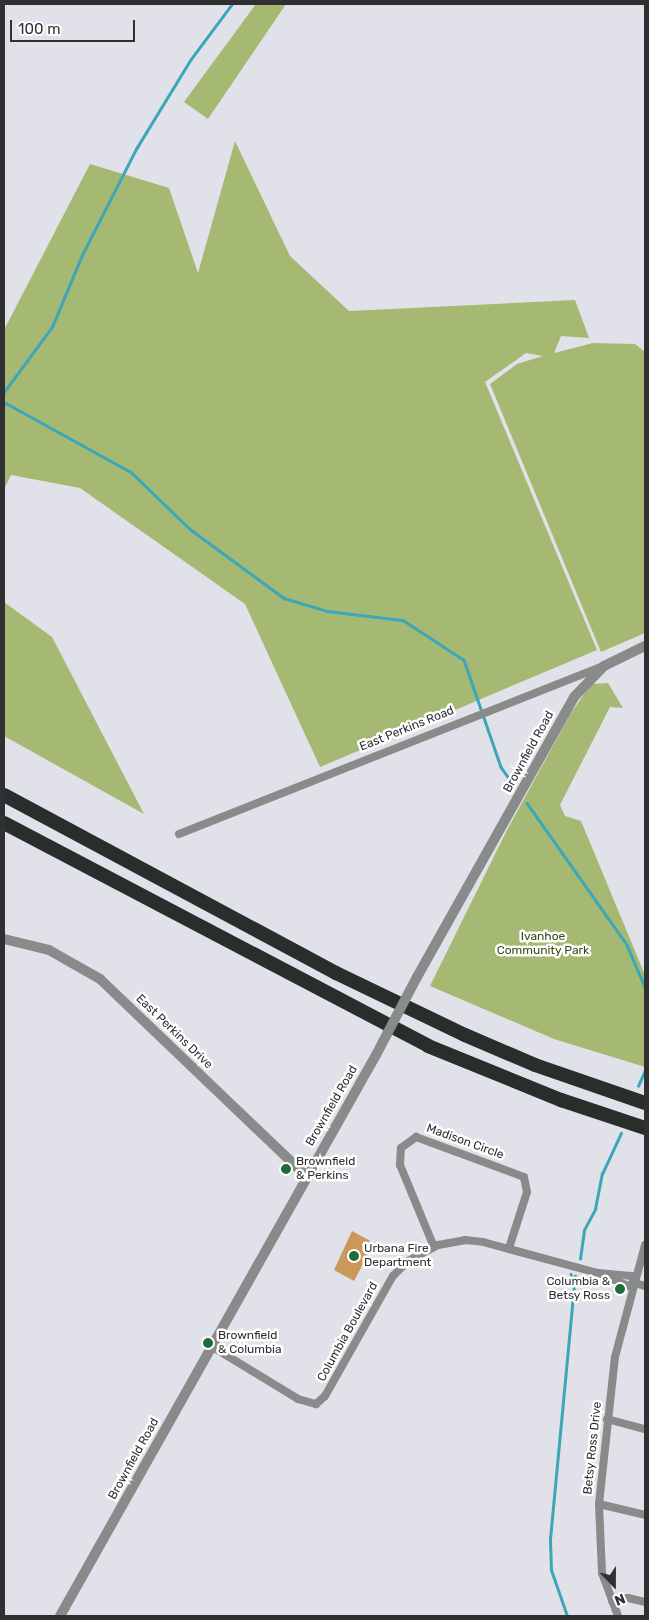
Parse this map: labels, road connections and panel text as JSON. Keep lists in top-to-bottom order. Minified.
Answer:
{"streets":{"street":["East Perkins Road","Brownfield Road","East Perkins Drive","Madison Circle","Columbia Boulevard","Betsy Ross Drive"]},"crossings":[["East Perkins Road","Brownfield Road"],["Brownfield Road","East Perkins Drive"],["Brownfield Road","Columbia Boulevard"],["Madison Circle","Columbia Boulevard"],["Columbia Boulevard","Betsy Ross Drive"]],"parks":["Ivanhoe Community Park"],"places":["Brownfield & Perkins","Urbana Fire Department","Columbia & Betsy Ross","Brownfield & Columbia"],"scale_bar":"100 m","north":"bottom"}
